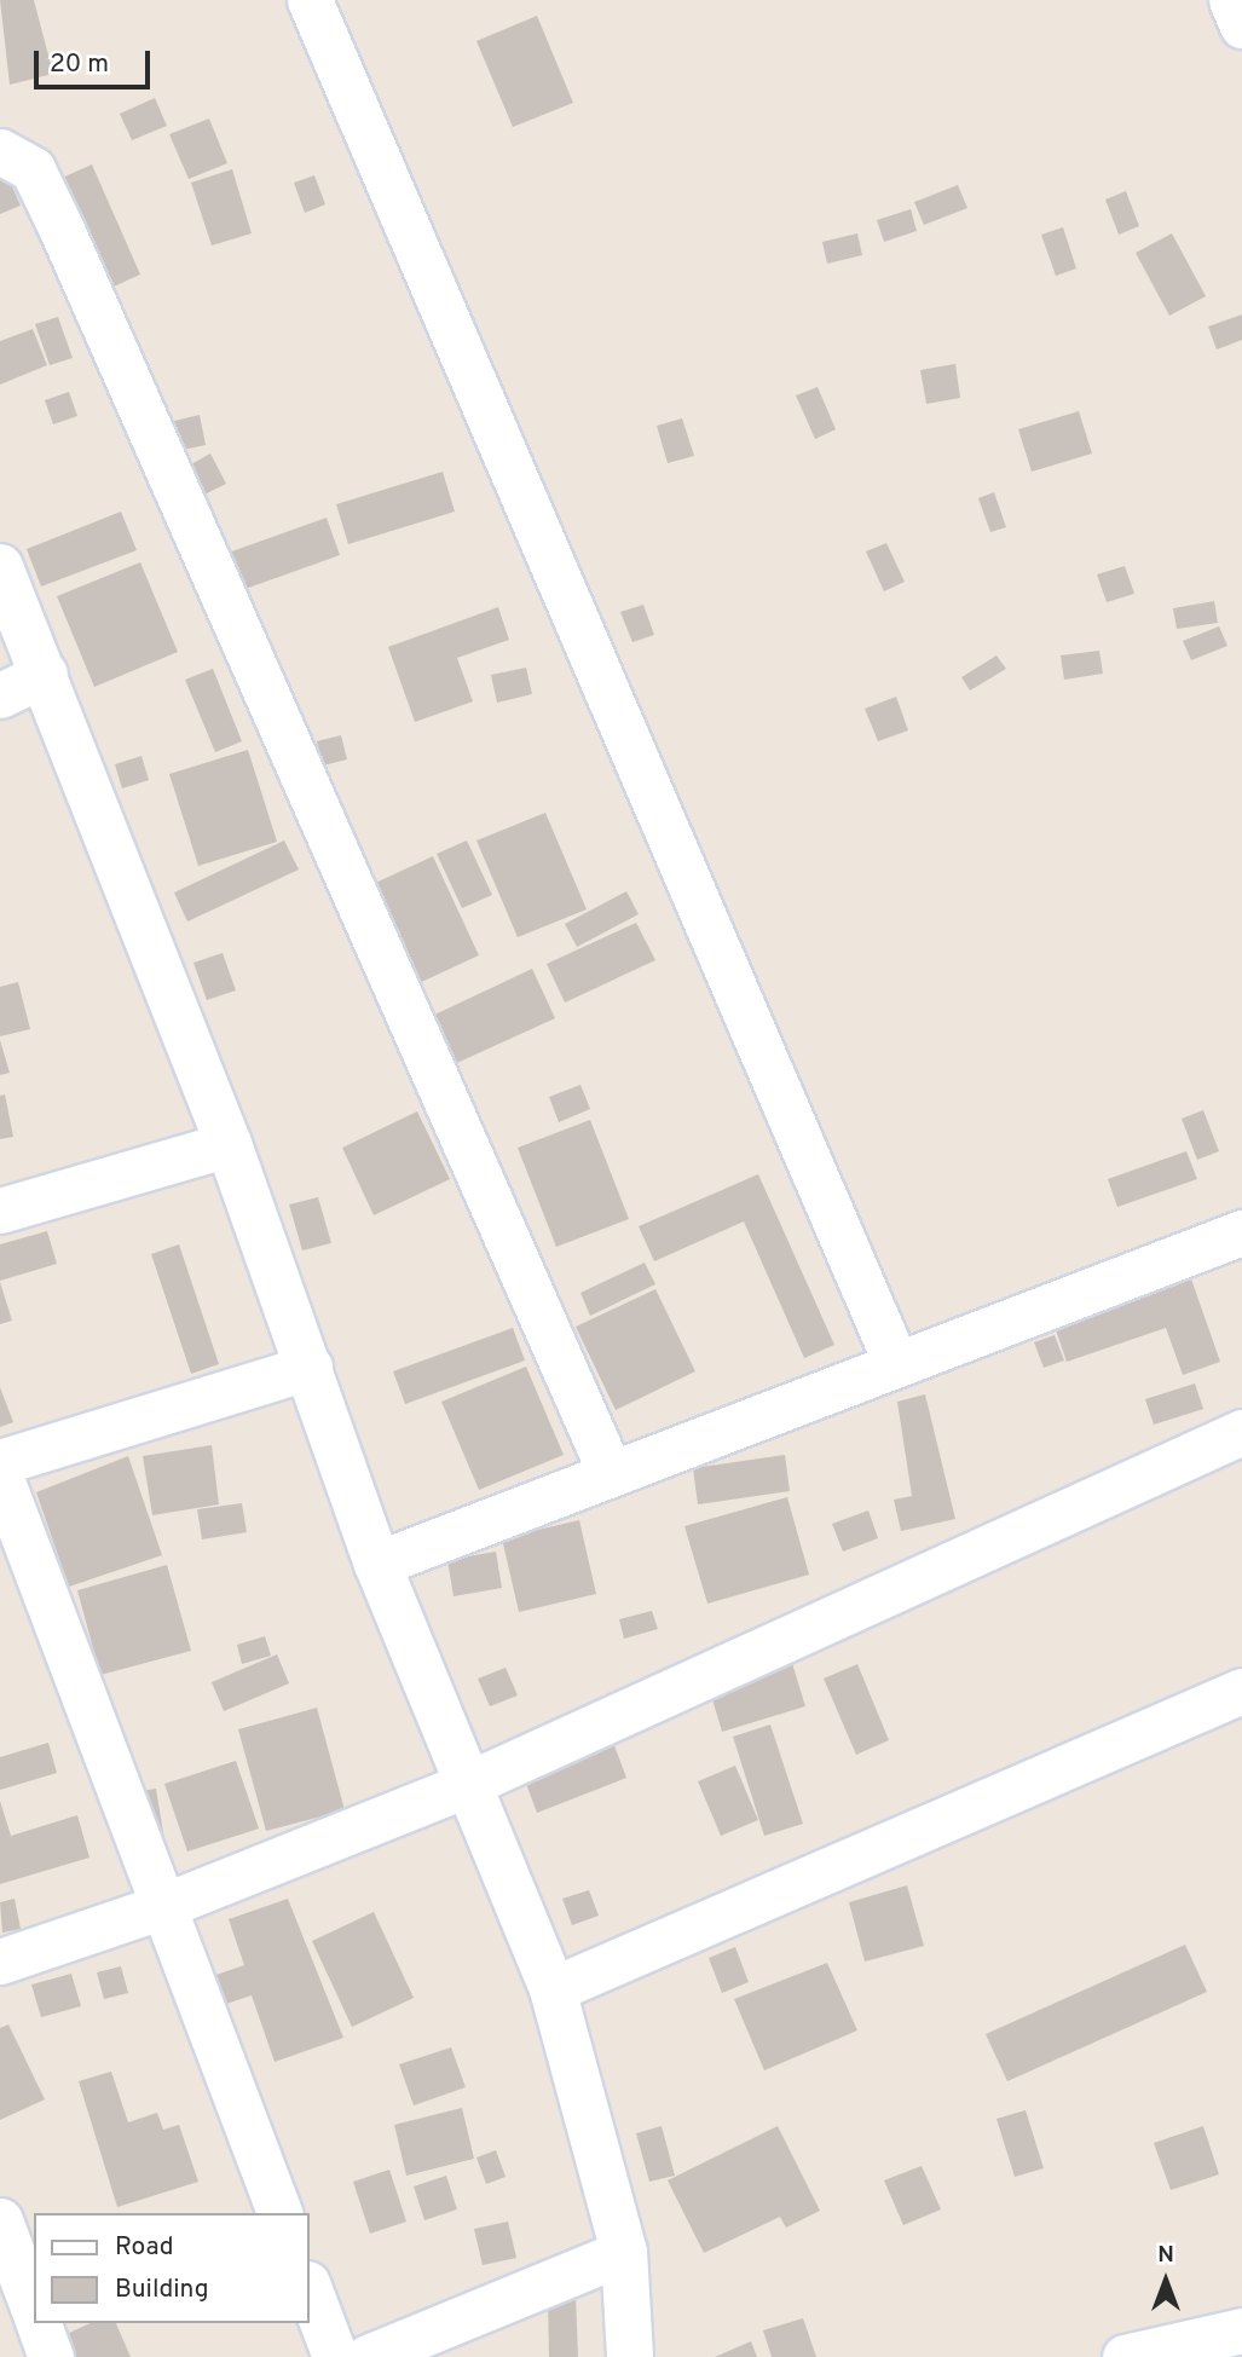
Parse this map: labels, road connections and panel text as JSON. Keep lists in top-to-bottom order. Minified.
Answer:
{"legend":["Road","Building"],"scale_bar":"20 m","north":"top"}
